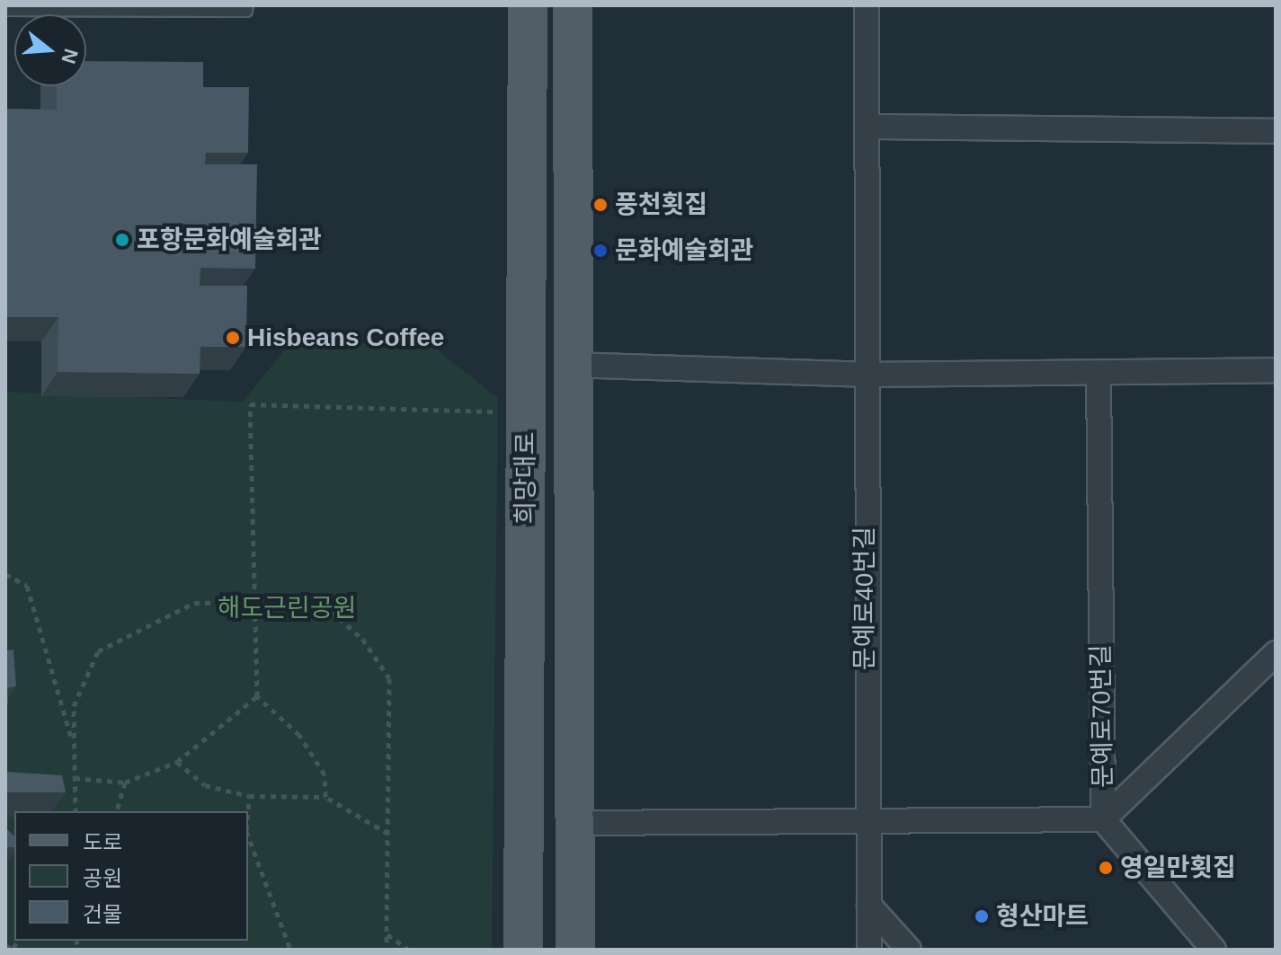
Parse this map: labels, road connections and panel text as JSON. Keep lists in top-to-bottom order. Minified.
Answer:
{"streets":{"main road":["희망대로"],"street":["문예로40번길","문예로70번길"]},"parks":["해도근린공원"],"places":["풍천횟집","포항문화예술회관","문화예술회관","Hisbeans Coffee","영일만횟집","형산마트"],"legend":["도로","공원","건물"],"north":"right"}
